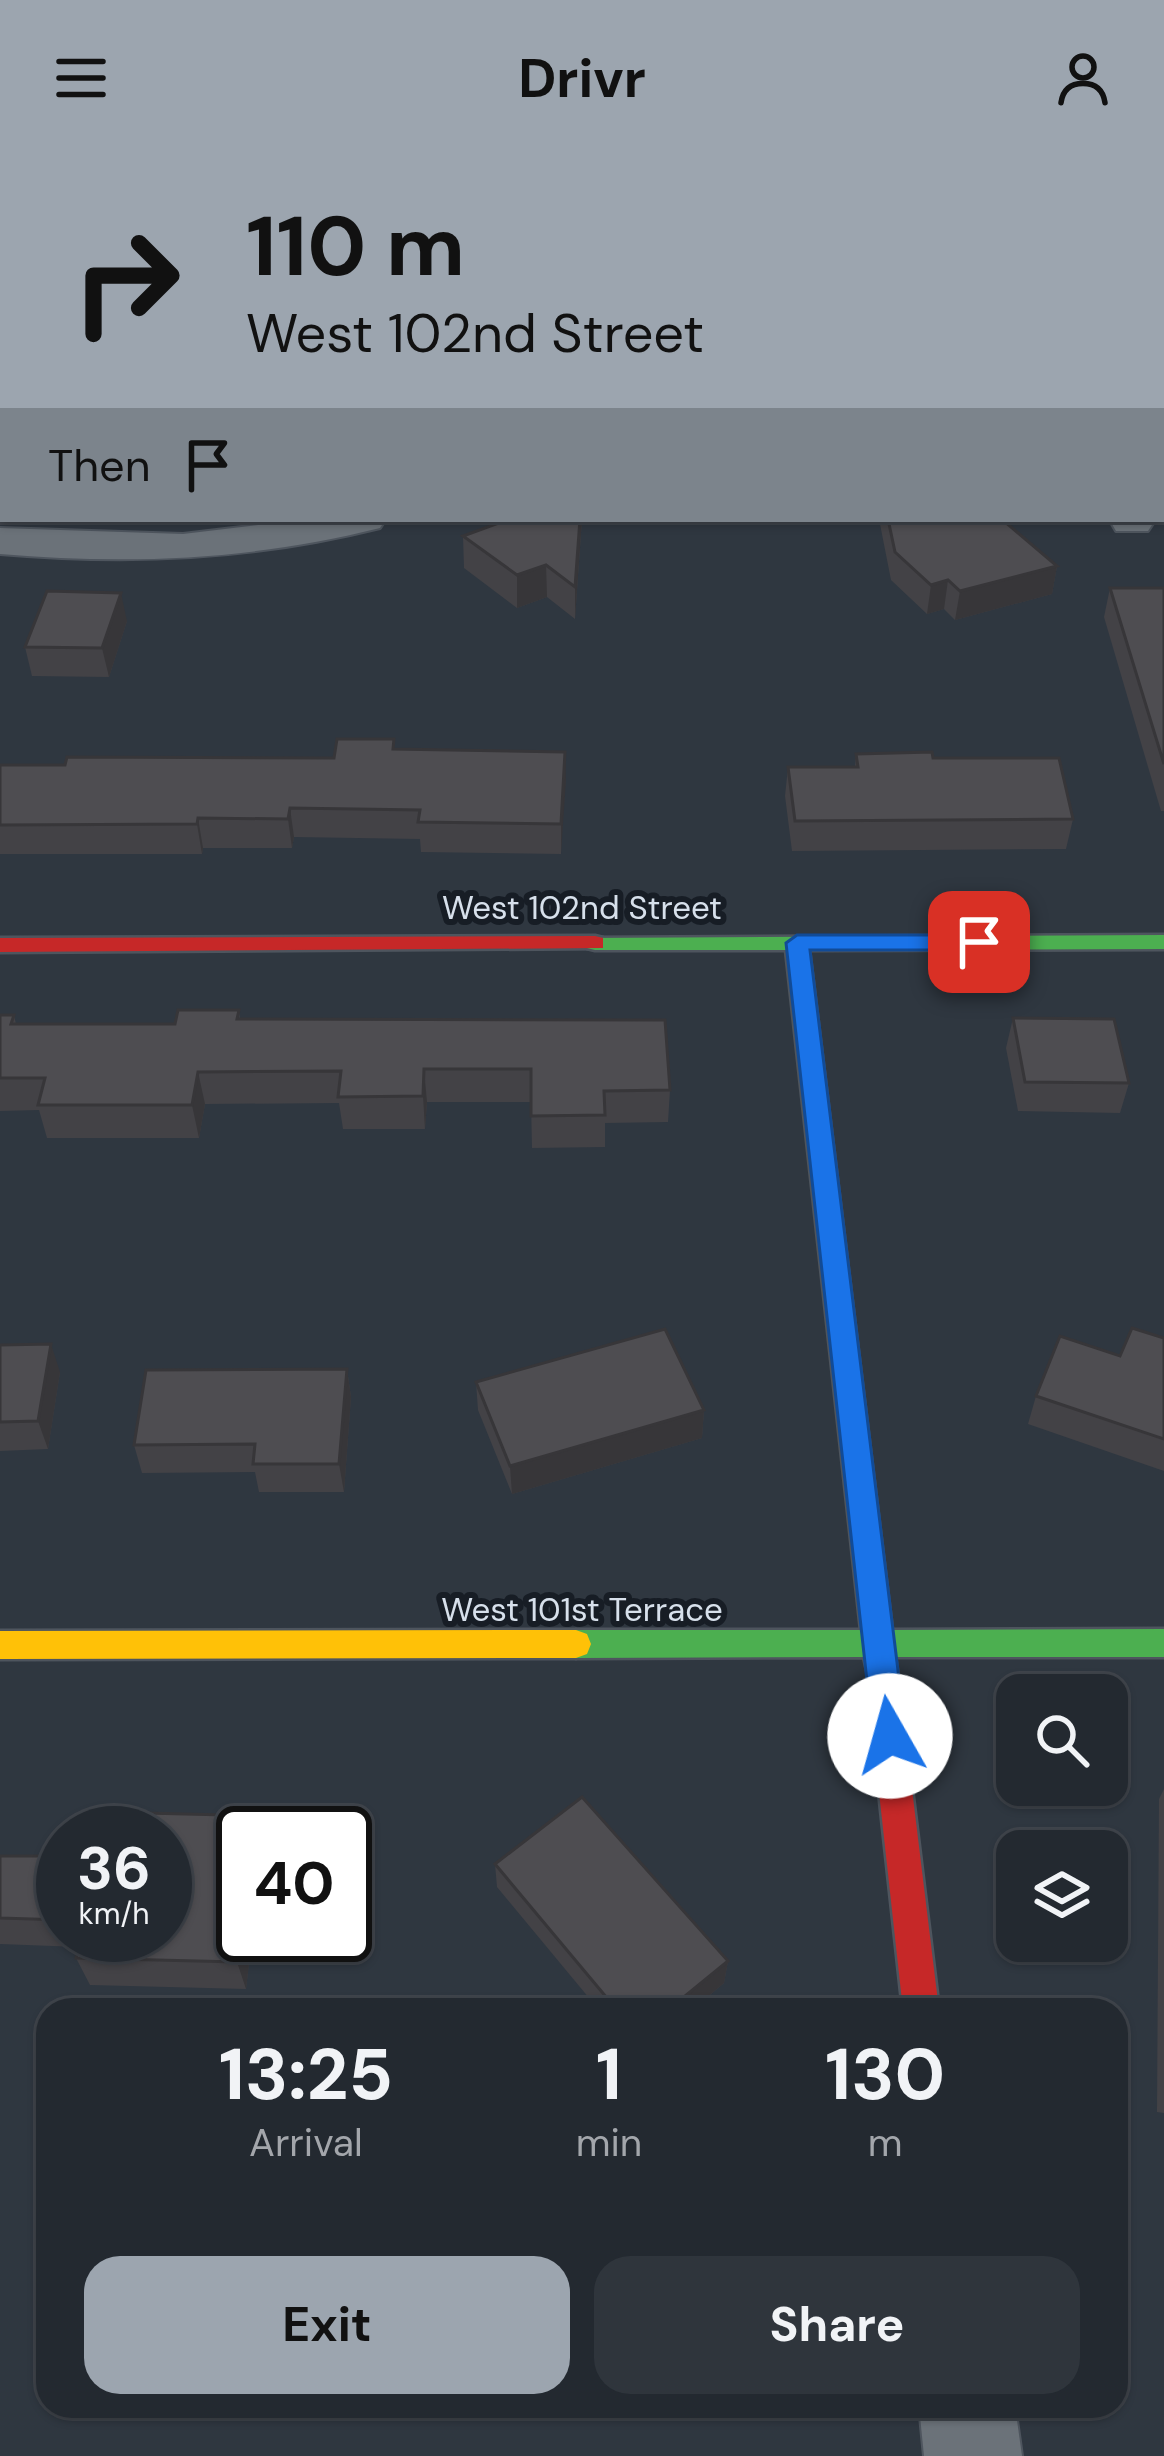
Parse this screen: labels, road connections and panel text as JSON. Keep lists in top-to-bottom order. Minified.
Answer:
{"streets":{"street":["West 102nd Street","West 101st Terrace"]},"page":{"header":"Drivr","turn":["110 m","West 102nd Street"],"then":"Then","speed":"36 km/h","limit":"40","eta":["13:25","Arrival","1","min","130","m"],"buttons":["Exit","Share"]}}
